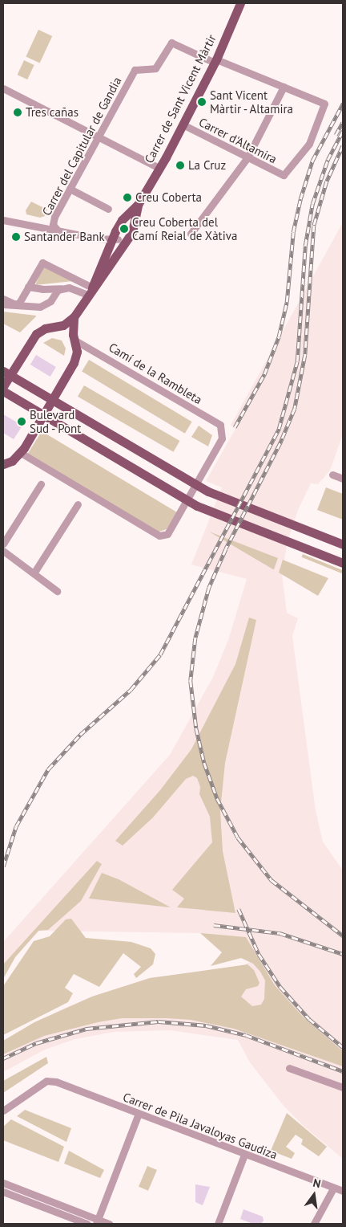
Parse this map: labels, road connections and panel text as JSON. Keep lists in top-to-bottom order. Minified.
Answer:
{"streets":{"main road":["Carrer de Sant Vicent Màrtir"],"street":["Carrer d'Altamira","Carrer del Capitular de Gandia","Camí de la Rambleta","Carrer de Pila Javaloyas Gaudiza"]},"crossings":[["Carrer de Sant Vicent Màrtir","Carrer d'Altamira"],["Carrer de Sant Vicent Màrtir","Carrer del Capitular de Gandia"]],"places":["Sant Vicent Màrtir - Altamira","Tres cañas","La Cruz","Creu Coberta","Creu Coberta del Camí Reial de Xàtiva","Santander Bank","Bulevard Sud - Pont"],"north":"top"}
